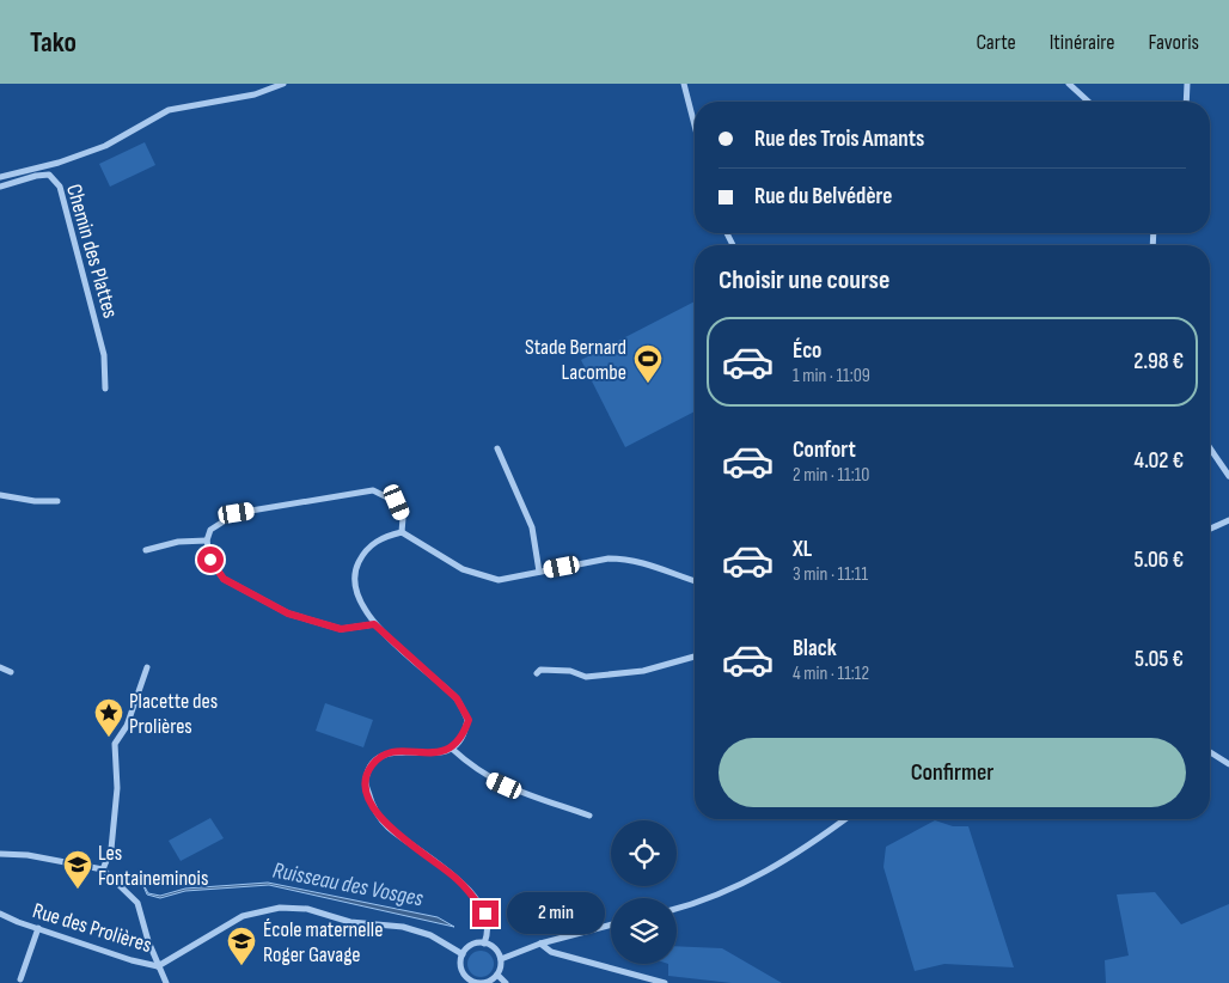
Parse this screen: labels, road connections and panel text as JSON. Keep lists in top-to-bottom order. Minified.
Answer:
{"streets":{"street":["Chemin des Plattes","Rue des Prolières"]},"water":["Ruisseau des Vosges"],"places":{"sports":["Stade Bernard Lacombe"],"place":["Placette des Prolières"],"school or university":["Les Fontaineminois","École maternelle Roger Gavage"]},"page":{"header":"Tako","nav":["Carte","Itinéraire","Favoris"],"banner":["Rue des Trois Amants","Rue du Belvédère"],"heading":"Choisir une course","list":[{"name":"Éco","note":"1 min · 11:09","value":"2.98 €"},{"name":"Confort","note":"2 min · 11:10","value":"4.02 €"},{"name":"XL","note":"3 min · 11:11","value":"5.06 €"},{"name":"Black","note":"4 min · 11:12","value":"5.05 €"}],"buttons":"Confirmer","bubble":"2 min"}}
